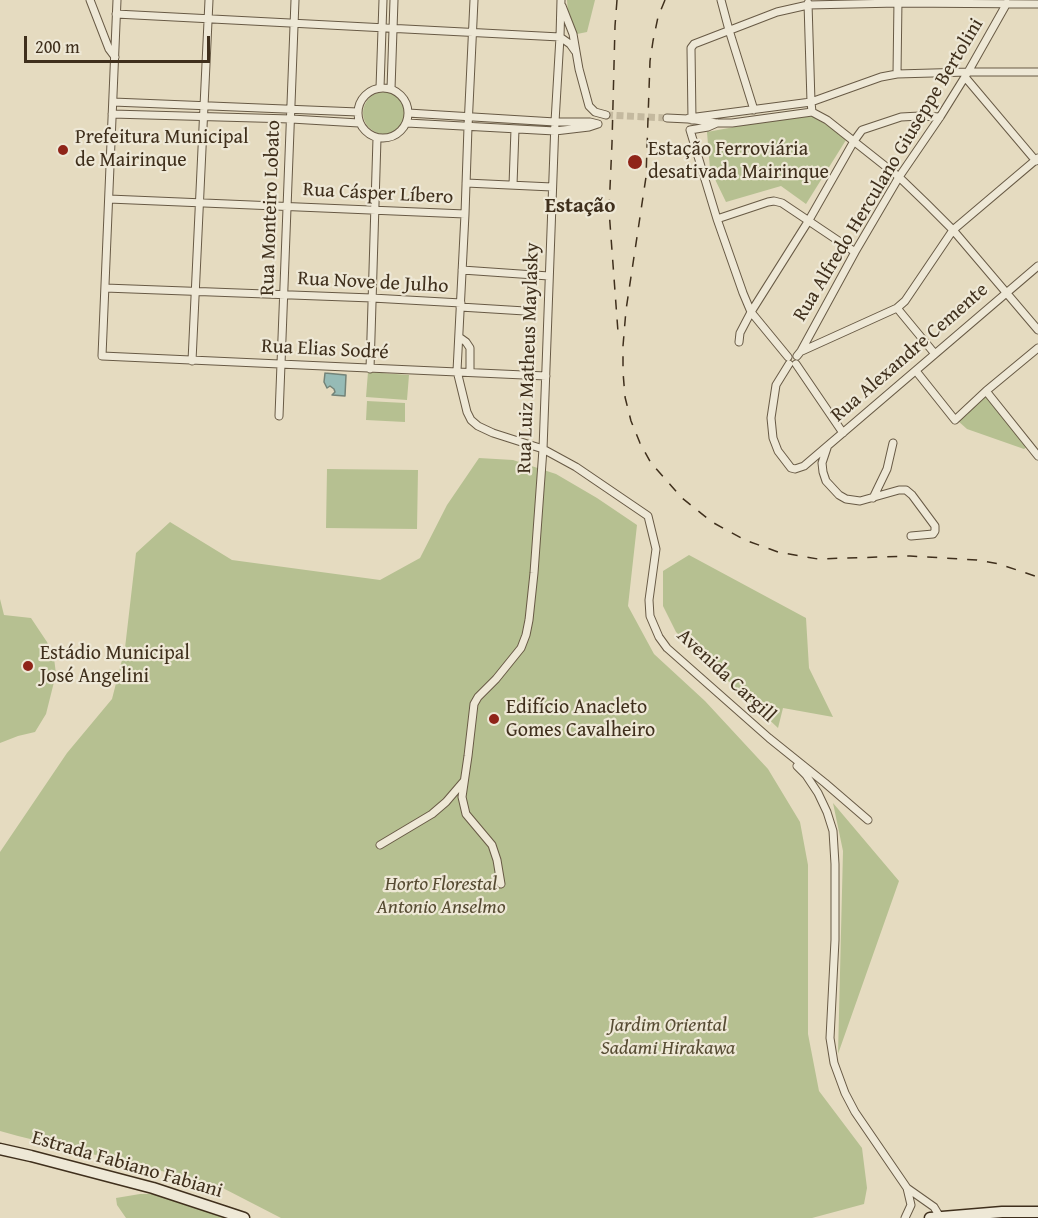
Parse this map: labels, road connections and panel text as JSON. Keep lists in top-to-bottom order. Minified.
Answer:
{"streets":{"street":["Rua Alfredo Herculano Giuseppe Bertolini","Rua Cásper Líbero","Rua Monteiro Lobato","Rua Nove de Julho","Rua Elias Sodré","Rua Alexandre Cemente","Rua Luiz Matheus Maylasky","Avenida Cargill","Estrada Fabiano Fabiani"]},"crossings":[["Rua Alfredo Herculano Giuseppe Bertolini","Rua Alexandre Cemente"],["Rua Cásper Líbero","Rua Monteiro Lobato"],["Rua Monteiro Lobato","Rua Nove de Julho"],["Rua Monteiro Lobato","Rua Elias Sodré"],["Rua Nove de Julho","Rua Elias Sodré"],["Rua Elias Sodré","Rua Luiz Matheus Maylasky"],["Rua Elias Sodré","Avenida Cargill"],["Rua Luiz Matheus Maylasky","Avenida Cargill"]],"districts":["Estação"],"parks":["Horto Florestal Antonio Anselmo","Jardim Oriental Sadami Hirakawa"],"places":["Prefeitura Municipal de Mairinque","Estação Ferroviária desativada Mairinque","Estádio Municipal José Angelini","Edifício Anacleto Gomes Cavalheiro"],"scale_bar":"200 m"}
